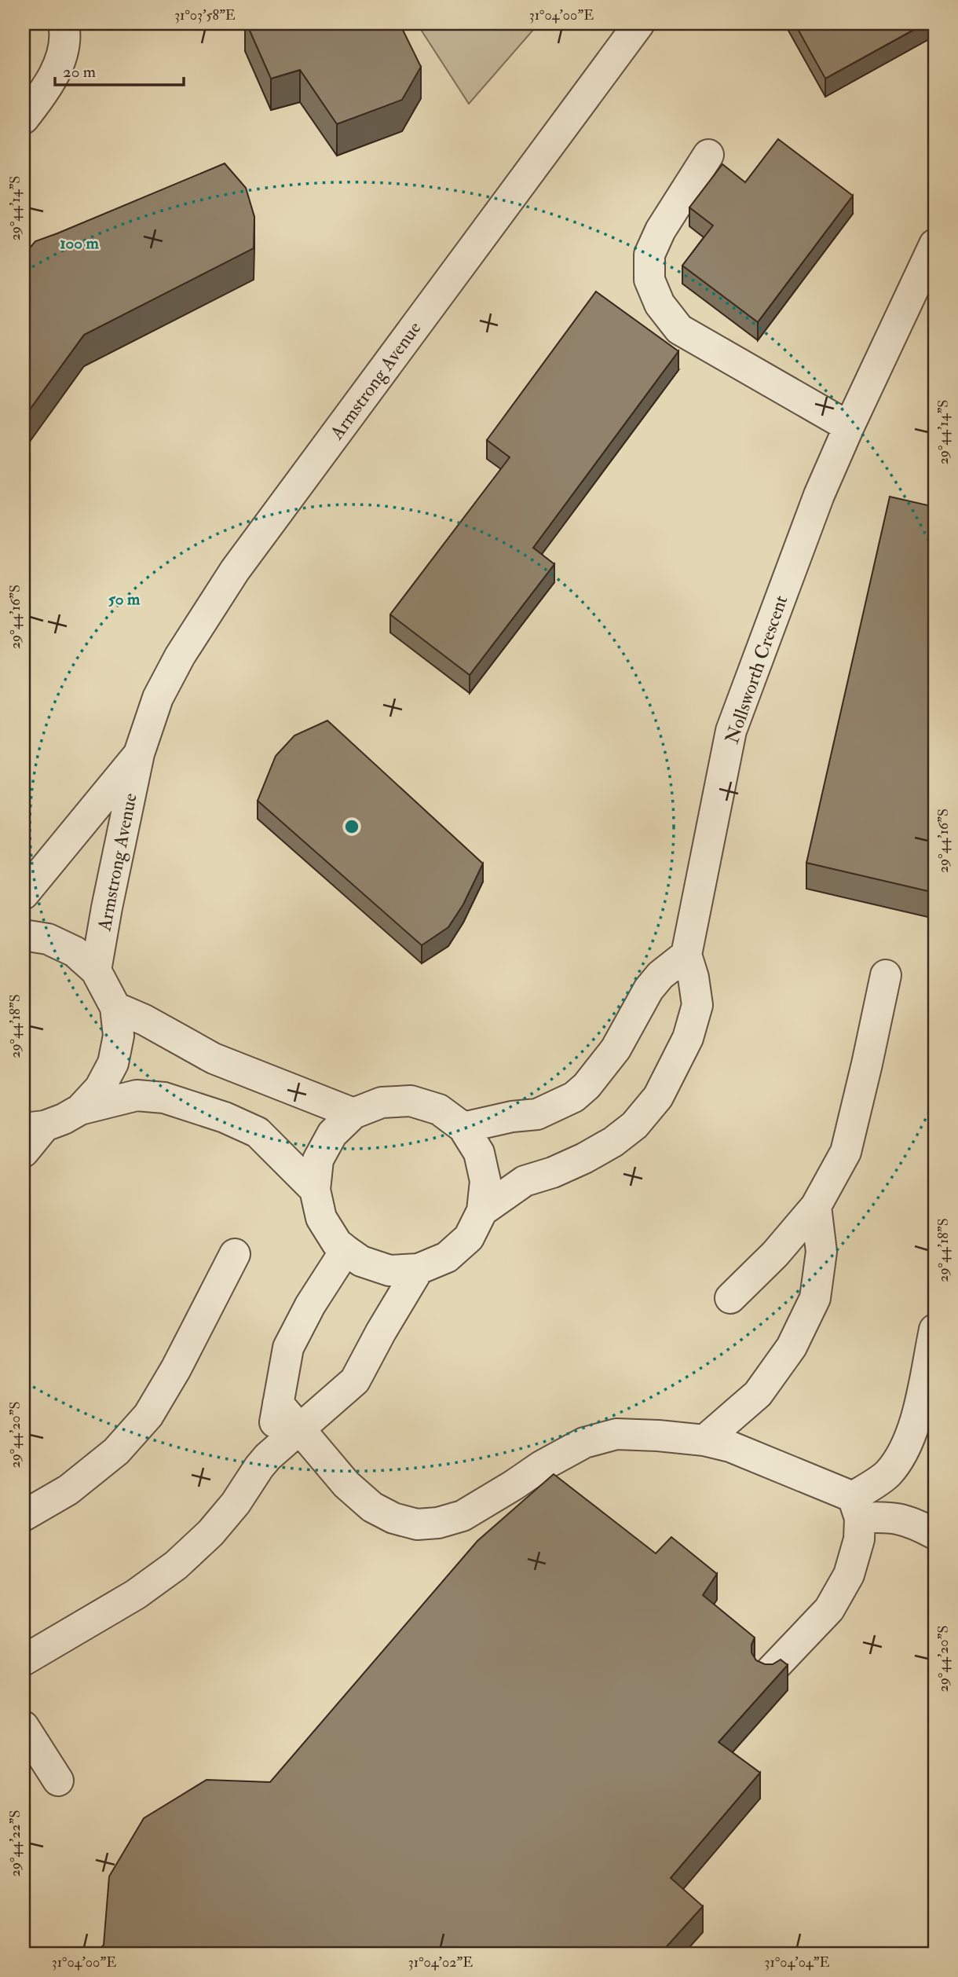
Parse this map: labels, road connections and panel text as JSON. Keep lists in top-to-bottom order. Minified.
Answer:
{"streets":{"street":["Armstrong Avenue","Nollsworth Crescent"]},"scale_bar":"20 m","coordinates":["31°03'58\"E","31°04'00\"E","29°44'14\"S","29°44'16\"S","29°44'18\"S","29°44'20\"S","29°44'22\"S","31°04'02\"E","31°04'04\"E"],"rings":["100 m","50 m"]}
